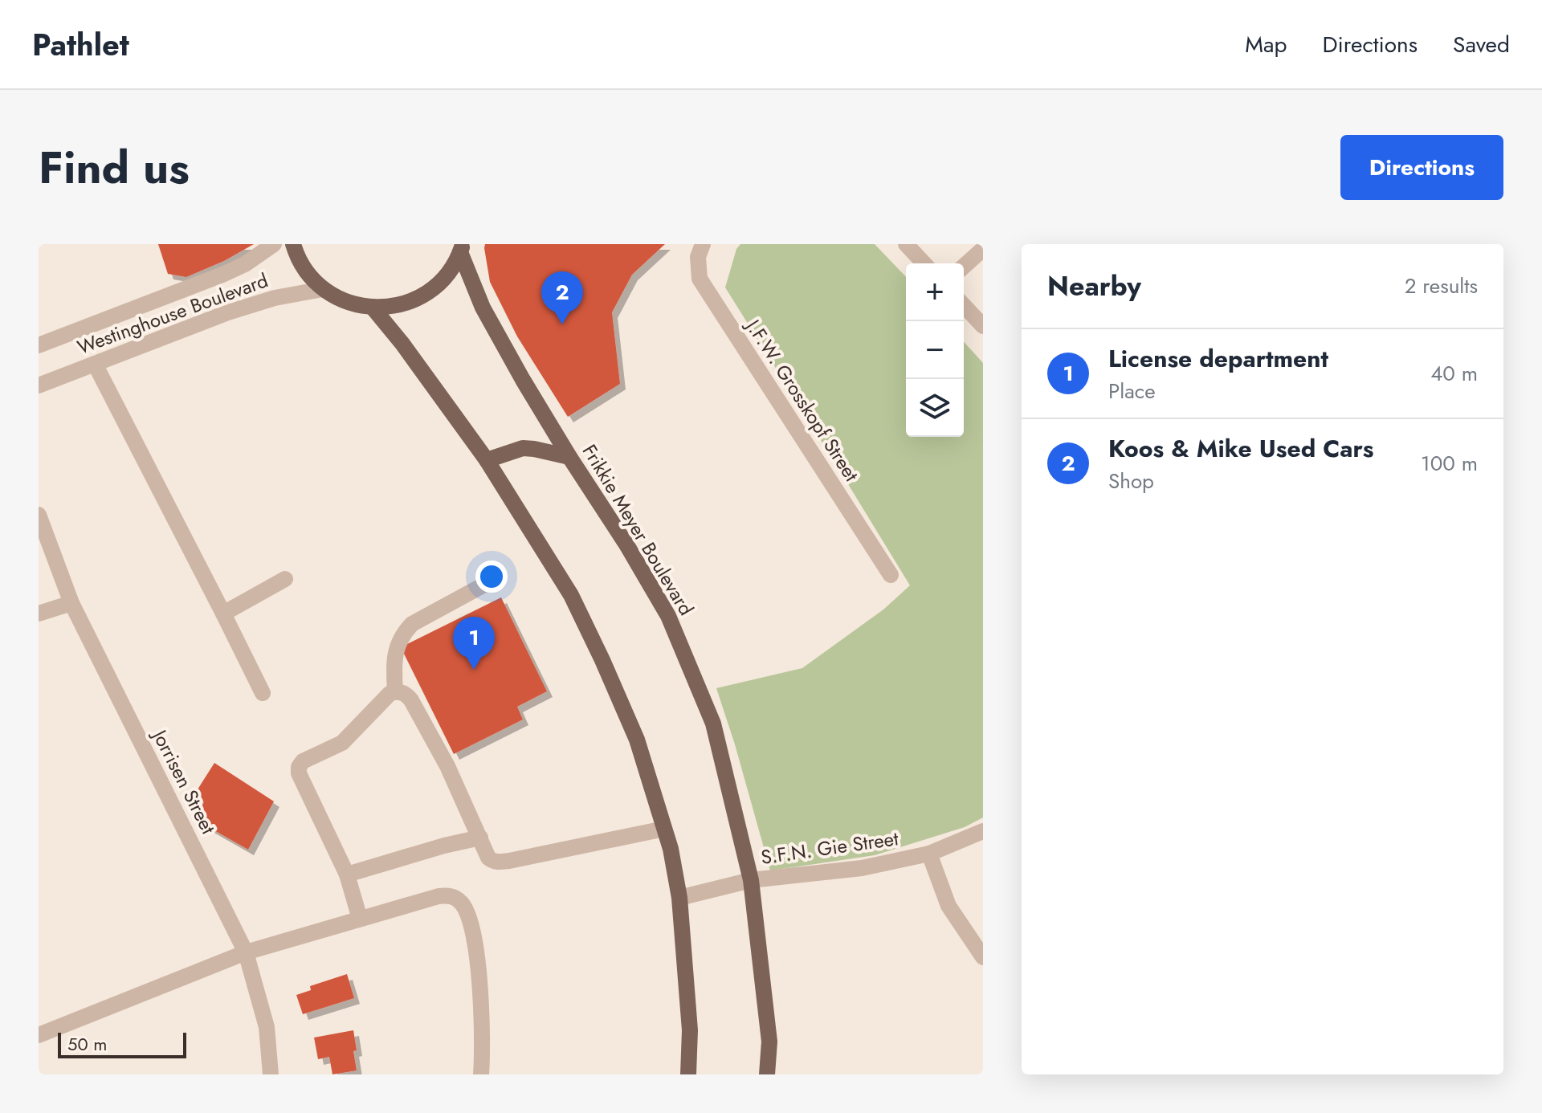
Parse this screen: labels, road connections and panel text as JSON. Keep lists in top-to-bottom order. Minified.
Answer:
{"streets":{"main road":["Frikkie Meyer Boulevard"],"street":["Westinghouse Boulevard","J.F.W. Grosskopf Street","Jorrisen Street","S.F.N. Gie Street"]},"crossings":[["Frikkie Meyer Boulevard","S.F.N. Gie Street"]],"scale_bar":"50 m","page":{"header":"Pathlet","nav":["Map","Directions","Saved"],"title":"Find us","buttons":"Directions","heading":["Nearby","2 results"],"map_buttons":["+","−"],"pins":["2","1"],"list":[{"mark":"1","name":"License department","note":"Place","value":"40 m"},{"mark":"2","name":"Koos & Mike Used Cars","note":"Shop","value":"100 m"}],"scale":"50 m"}}
